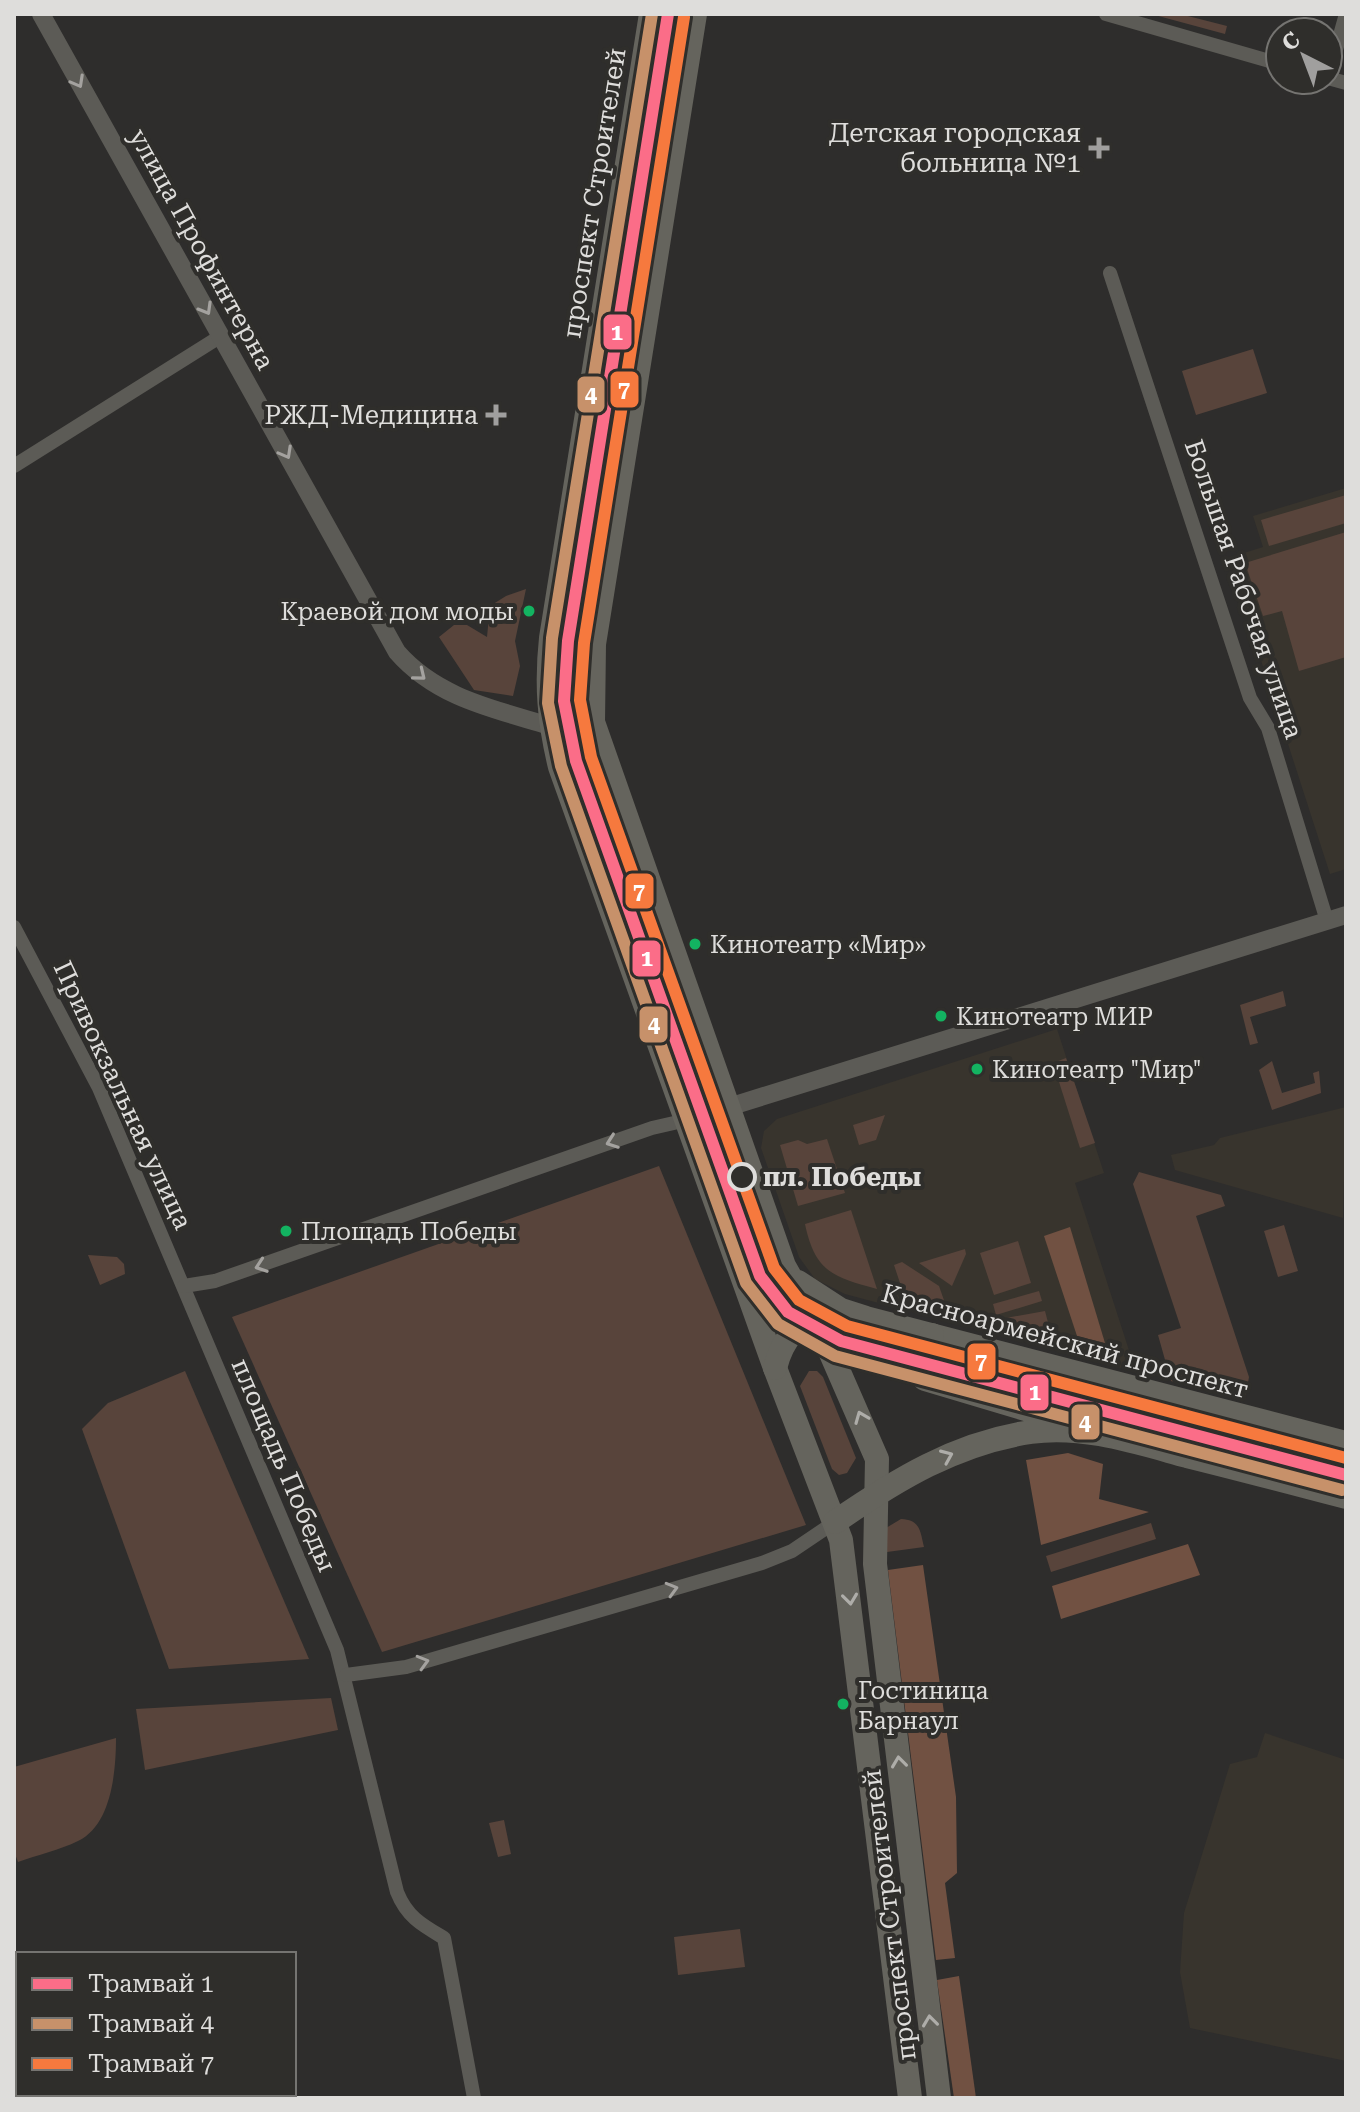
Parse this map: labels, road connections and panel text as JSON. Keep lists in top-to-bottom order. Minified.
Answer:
{"streets":{"main road":["проспект Строителей","Красноармейский проспект"],"street":["улица Профинтерна","Большая Рабочая улица","Привокзальная улица","площадь Победы"]},"crossings":[["проспект Строителей","улица Профинтерна"],["проспект Строителей","Красноармейский проспект"],["Привокзальная улица","площадь Победы"]],"one_way":["улица Профинтерна"],"places":{"health":["Детская городская больница №1","РЖД-Медицина"],"other":["Краевой дом моды","Кинотеатр «Мир»","Кинотеатр МИР","Кинотеатр \"Мир\"","пл. Победы","Площадь Победы","Гостиница Барнаул"]},"lines":["tram line 1","tram line 4","tram line 7"],"legend":["Трамвай 1","Трамвай 4","Трамвай 7"],"north":"top left"}
